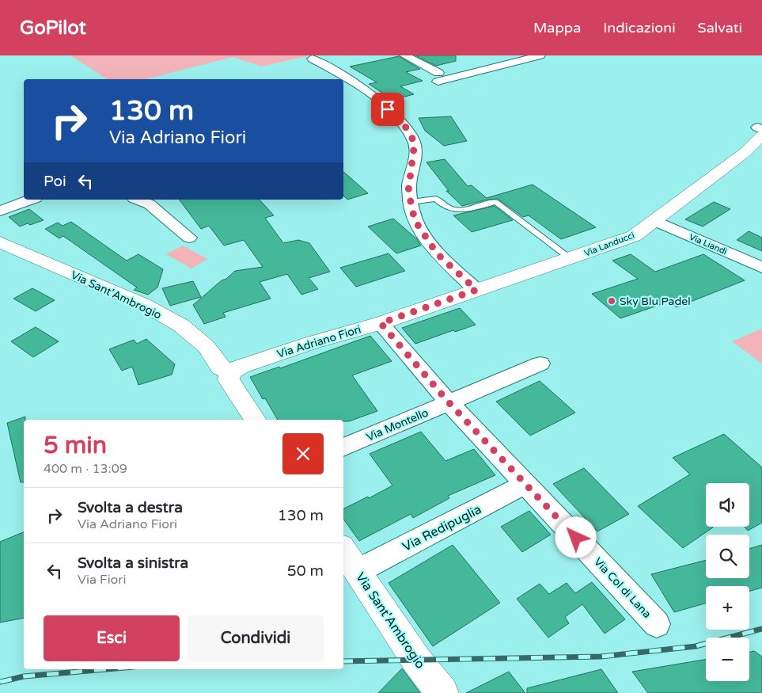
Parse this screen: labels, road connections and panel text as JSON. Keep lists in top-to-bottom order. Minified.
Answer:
{"streets":{"street":["Via Landucci","Via Liandi","Via Sant'Ambrogio","Via Adriano Fiori","Via Montello","Via Redipuglia","Via Col di Lana"]},"crossings":[["Via Landucci","Via Liandi"],["Via Landucci","Via Adriano Fiori"],["Via Sant'Ambrogio","Via Adriano Fiori"],["Via Sant'Ambrogio","Via Redipuglia"],["Via Adriano Fiori","Via Col di Lana"],["Via Montello","Via Col di Lana"],["Via Redipuglia","Via Col di Lana"]],"places":["Sky Blu Padel"],"page":{"header":"GoPilot","nav":["Mappa","Indicazioni","Salvati"],"turn":["130 m","Via Adriano Fiori"],"then":"Poi","heading":["5 min","400 m · 13:09"],"map_buttons":["+","−"],"list":[{"name":"Svolta a destra","note":"Via Adriano Fiori","value":"130 m"},{"name":"Svolta a sinistra","note":"Via Fiori","value":"50 m"}],"buttons":["Esci","Condividi"]}}
